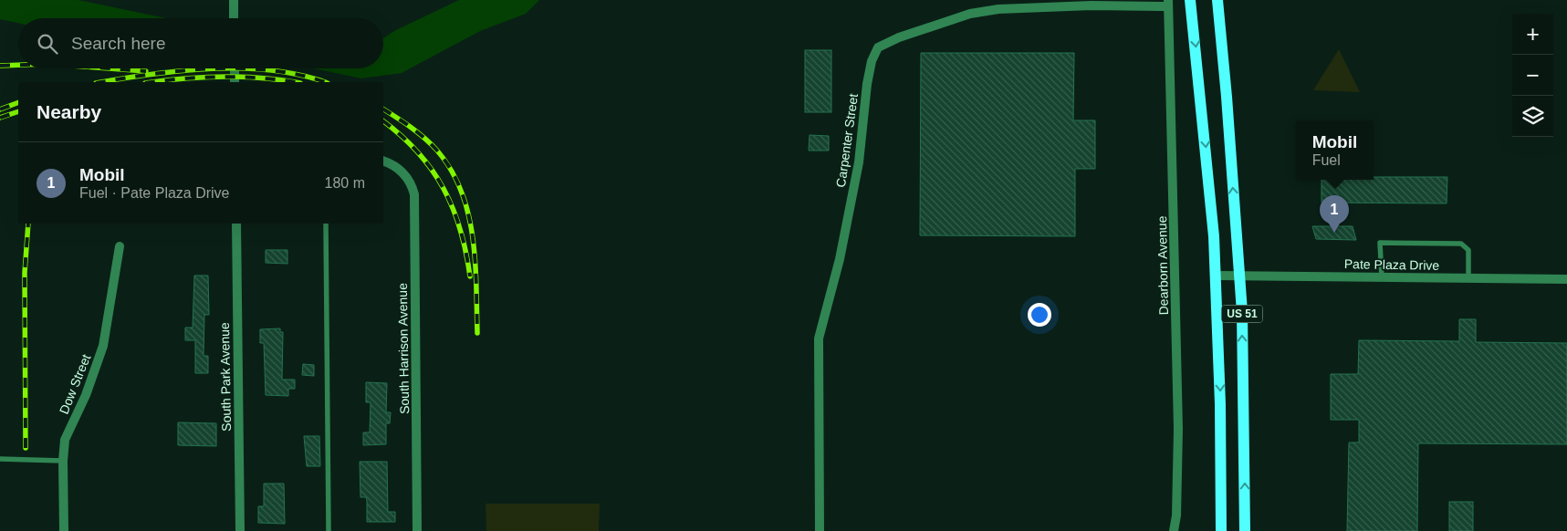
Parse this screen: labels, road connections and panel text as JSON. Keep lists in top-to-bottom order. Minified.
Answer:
{"streets":{"main road":["US 51"],"street":["Carpenter Street","Pate Plaza Drive","Dearborn Avenue","South Harrison Avenue","South Park Avenue","Dow Street"]},"crossings":[["Carpenter Street","Dearborn Avenue"],["Pate Plaza Drive","US 51"]],"page":{"map_buttons":["+","−"],"search":"Search here","heading":"Nearby","popup":["Mobil","Fuel"],"list":[{"mark":"1","name":"Mobil","note":"Fuel · Pate Plaza Drive","value":"180 m"}],"pins":"1"}}
